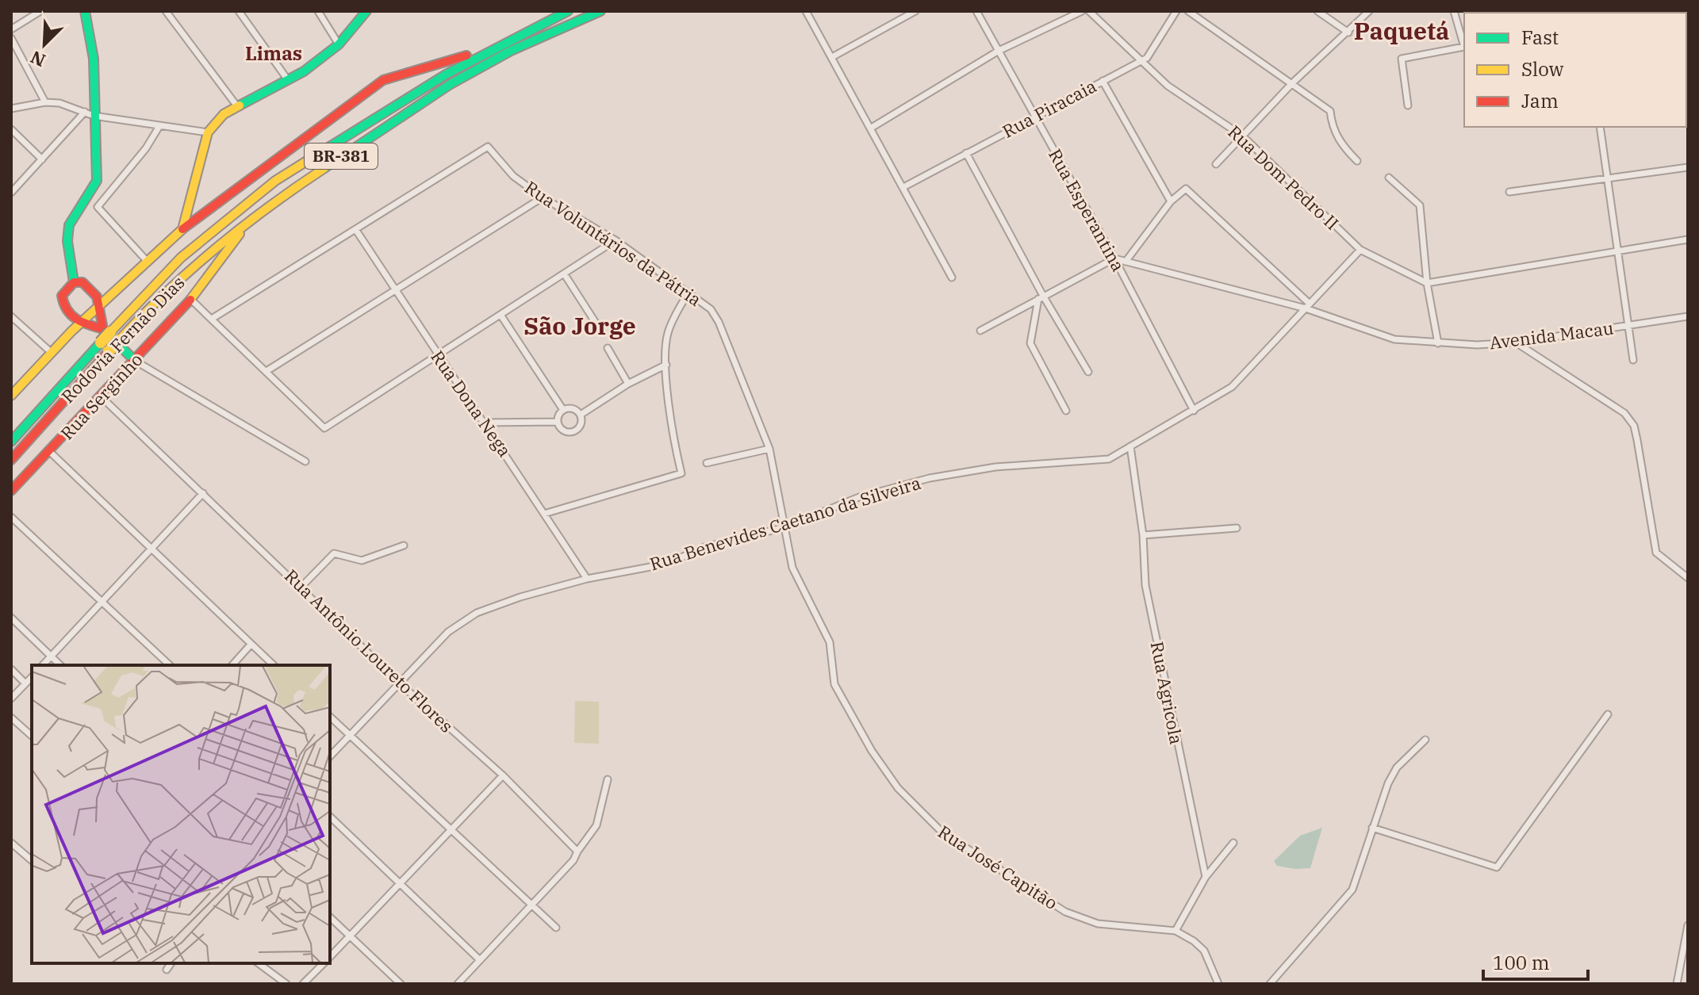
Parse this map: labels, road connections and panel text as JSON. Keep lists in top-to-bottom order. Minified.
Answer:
{"streets":{"main road":["BR-381","Rodovia Fernão Dias","Rua Serginho"],"street":["Rua Piracaia","Rua Dom Pedro II","Rua Esperantina","Rua Voluntários da Pátria","Avenida Macau","Rua Dona Nega","Rua Benevides Caetano da Silveira","Rua Antônio Loureto Flores","Rua Agricola","Rua José Capitão"]},"crossings":[["Rua Piracaia","Rua Dom Pedro II"],["Rua Piracaia","Rua Esperantina"],["Rua Dom Pedro II","Rua Benevides Caetano da Silveira"],["Rua Esperantina","Avenida Macau"],["Rua Esperantina","Rua Benevides Caetano da Silveira"],["Rua Voluntários da Pátria","Rua Dona Nega"],["Rua Voluntários da Pátria","Rua Benevides Caetano da Silveira"],["Rua Voluntários da Pátria","Rua José Capitão"],["Avenida Macau","Rua Benevides Caetano da Silveira"],["Rodovia Fernão Dias","Rua Serginho"],["Rua Serginho","Rua Antônio Loureto Flores"],["Rua Dona Nega","Rua Benevides Caetano da Silveira"],["Rua Benevides Caetano da Silveira","Rua Antônio Loureto Flores"],["Rua Benevides Caetano da Silveira","Rua Agricola"],["Rua Benevides Caetano da Silveira","Rua José Capitão"]],"districts":["Paquetá","Limas","São Jorge"],"legend":["Fast","Slow","Jam"],"scale_bar":"100 m","north":"bottom left"}
